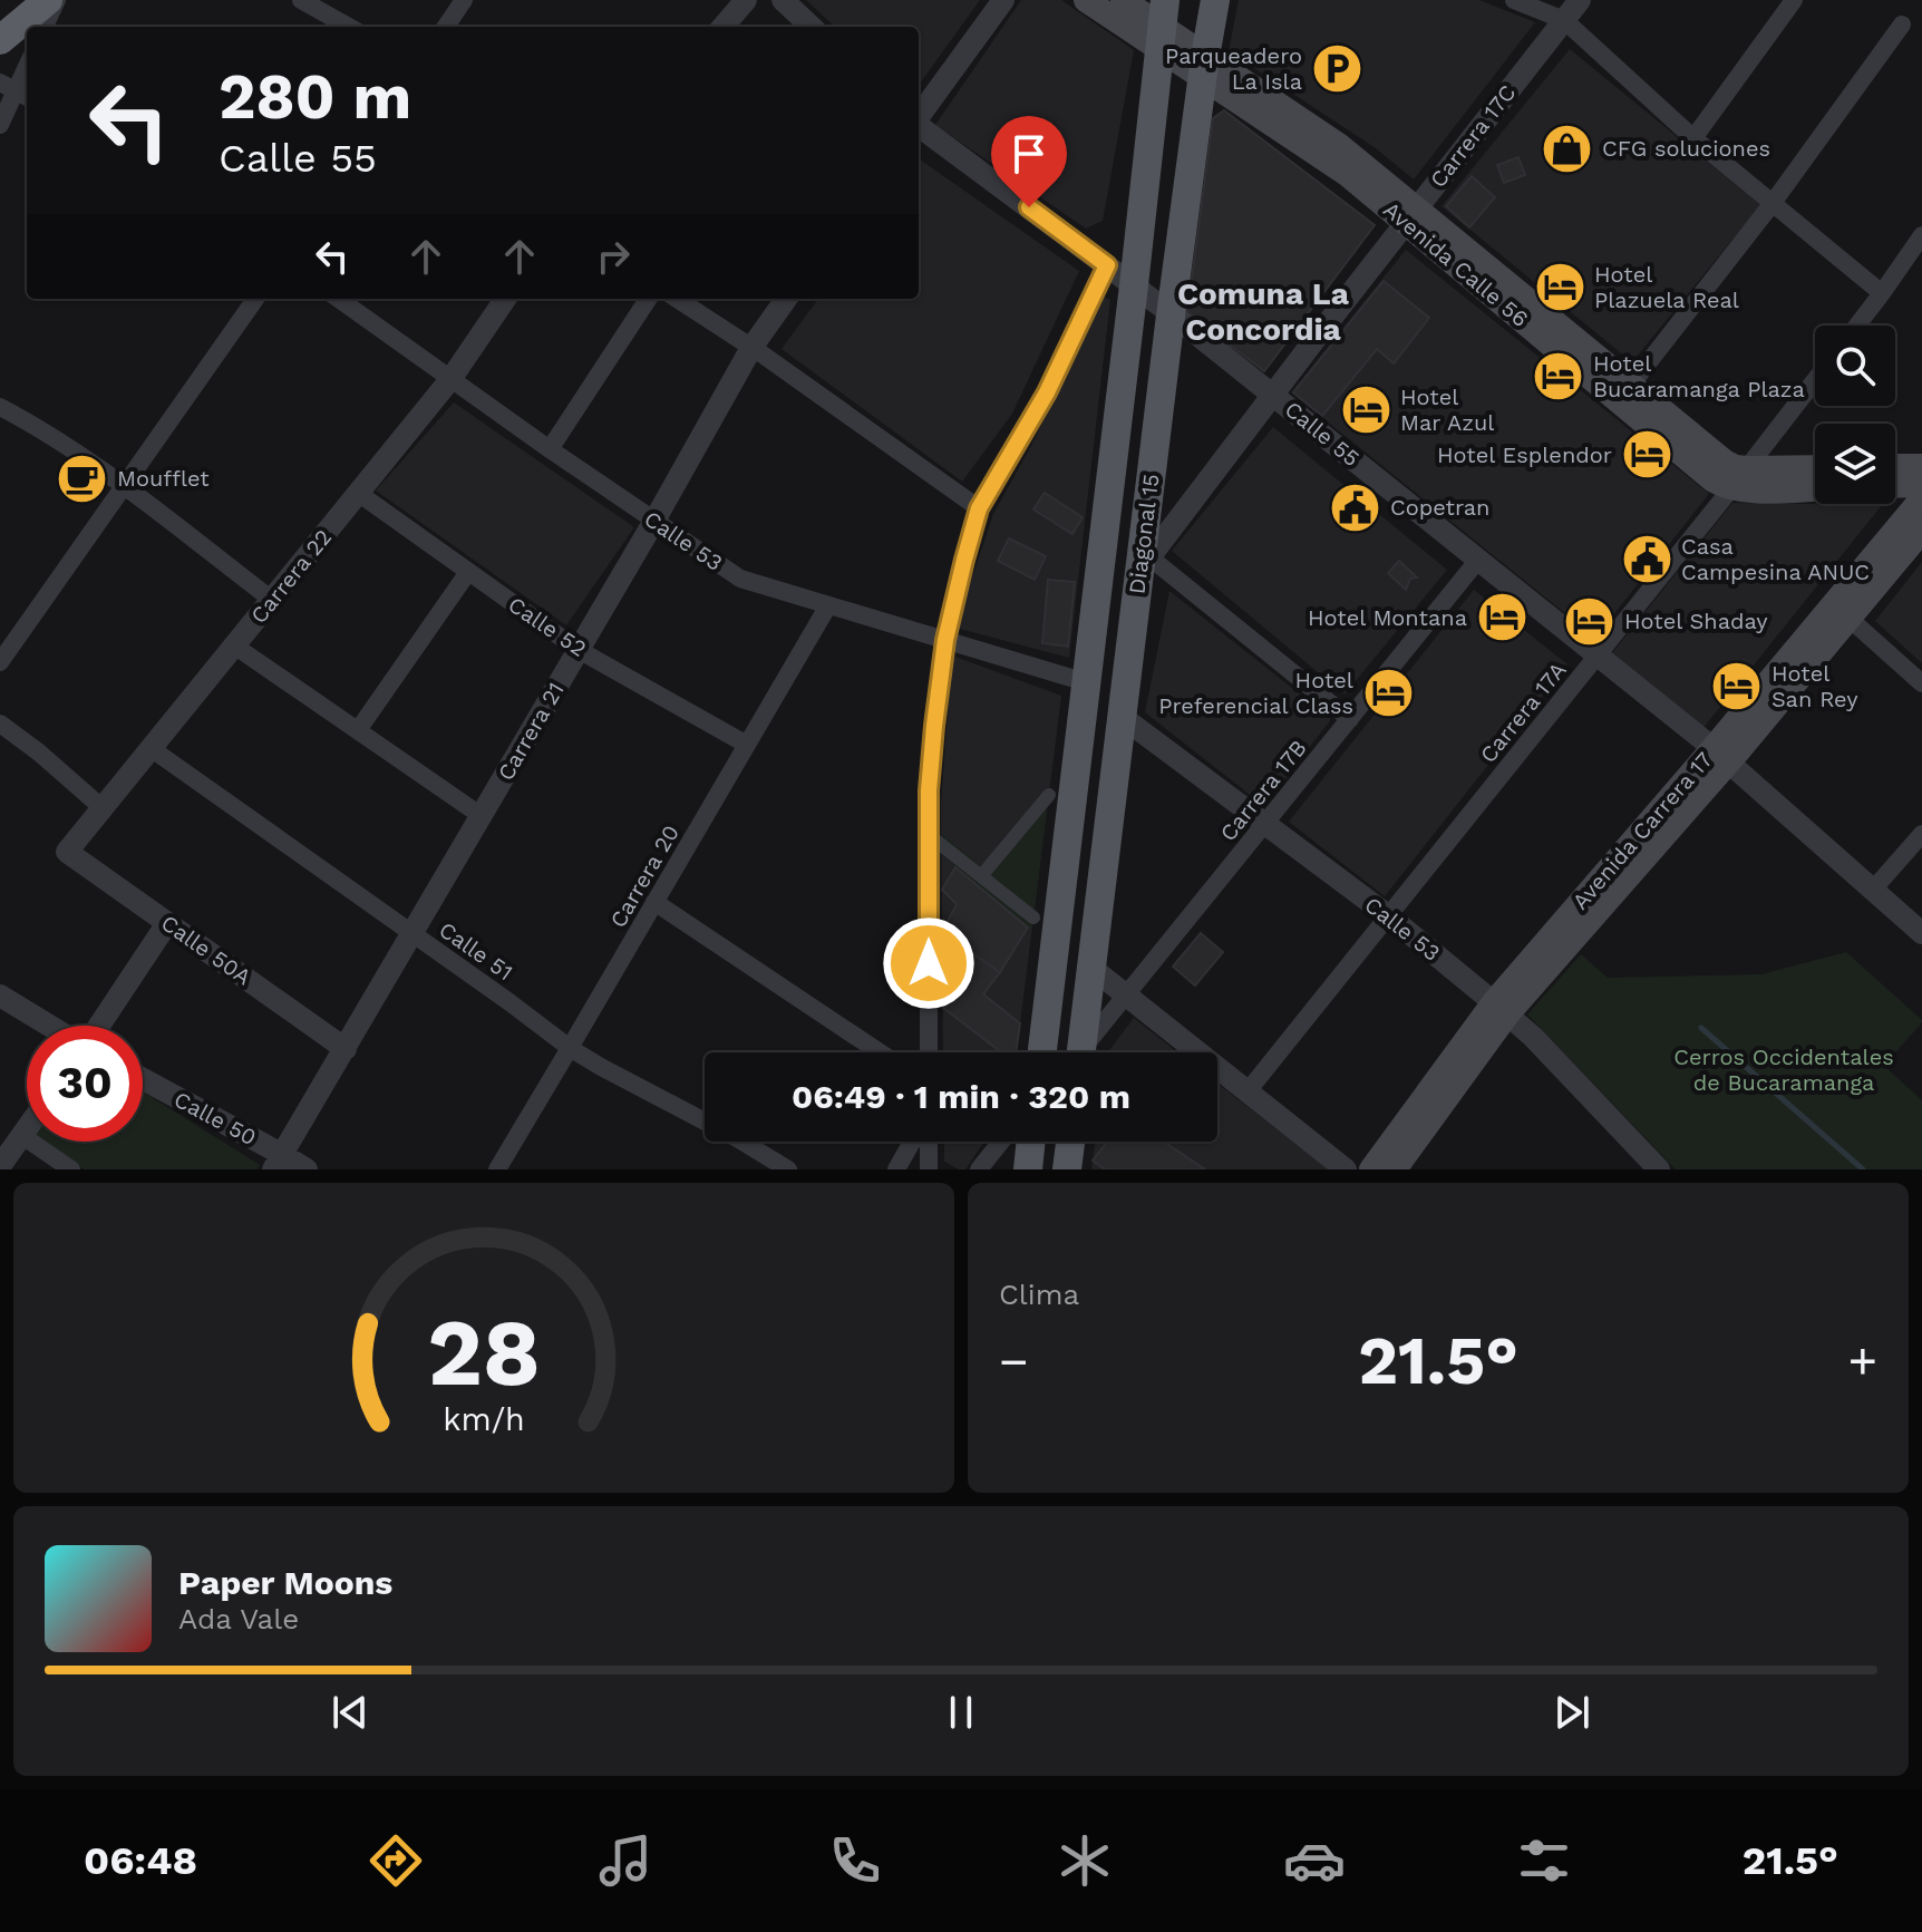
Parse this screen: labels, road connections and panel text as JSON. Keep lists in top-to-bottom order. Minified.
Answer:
{"streets":{"main road":["Avenida Calle 56","Diagonal 15","Avenida Carrera 17"],"street":["Carrera 17C","Calle 55","Calle 53","Carrera 22","Calle 52","Carrera 17A","Carrera 21","Carrera 17B","Carrera 20","Calle 50A","Calle 51","Calle 50"]},"crossings":[["Carrera 17C","Avenida Calle 56"],["Carrera 17C","Calle 55"],["Carrera 17C","Diagonal 15"],["Avenida Calle 56","Diagonal 15"],["Avenida Calle 56","Carrera 17A"],["Calle 55","Diagonal 15"],["Calle 55","Carrera 17A"],["Calle 55","Carrera 17B"],["Calle 55","Avenida Carrera 17"],["Diagonal 15","Calle 53"],["Calle 53","Carrera 22"],["Calle 53","Carrera 17A"],["Calle 53","Carrera 21"],["Calle 53","Carrera 17B"],["Calle 53","Avenida Carrera 17"],["Calle 53","Carrera 20"],["Carrera 22","Calle 52"],["Carrera 22","Calle 50A"],["Carrera 22","Calle 51"],["Calle 52","Carrera 21"],["Calle 52","Carrera 20"],["Carrera 21","Calle 50A"],["Carrera 21","Calle 51"],["Carrera 21","Calle 50"],["Carrera 20","Calle 51"]],"districts":["Comuna La Concordia"],"parks":["Cerros Occidentales de Bucaramanga"],"places":{"parking":["Parqueadero La Isla"],"shop":["CFG soluciones"],"hotel":["Hotel Plazuela Real","Hotel Bucaramanga Plaza","Hotel Mar Azul","Hotel Esplendor","Hotel Montana","Hotel Shaday","Hotel San Rey","Hotel Preferencial Class"],"cafe":["Moufflet"],"public building":["Copetran","Casa Campesina ANUC"]},"page":{"turn":["280 m","Calle 55"],"limit":"30","trip":"06:49 · 1 min · 320 m","tile":"Clima","heat":["−","21.5°","+"],"song":["Paper Moons","Ada Vale"],"tabs":["06:48","21.5°"],"gauge":["28","km/h"]}}
